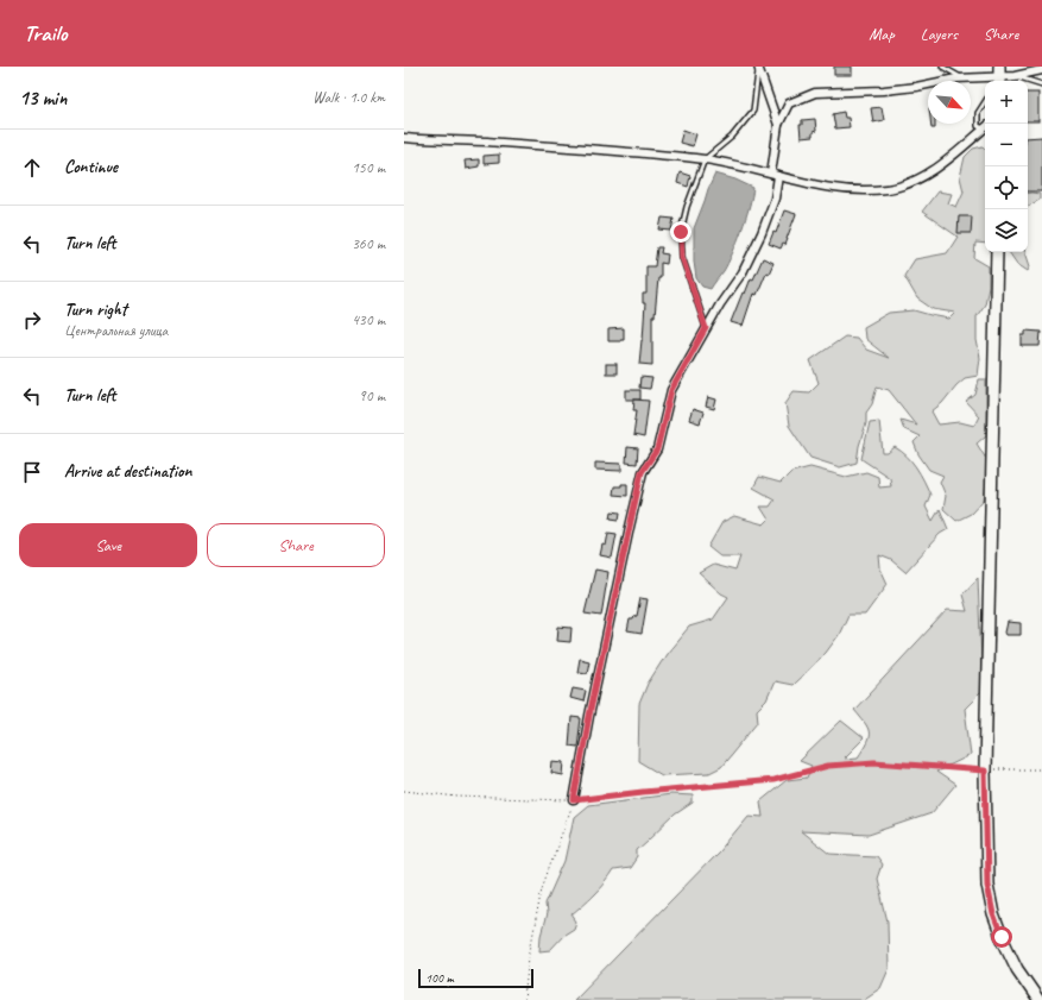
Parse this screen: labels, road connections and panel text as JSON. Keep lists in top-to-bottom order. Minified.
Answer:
{"scale_bar":"100 m","north":"bottom right","page":{"header":"Trailo","nav":["Map","Layers","Share"],"heading":["13 min","Walk · 1.0 km"],"map_buttons":["+","−"],"list":[["Continue","150 m"],["Turn left","360 m"],["Turn right","Центральная улица","430 m"],["Turn left","90 m"],"Arrive at destination"],"buttons":["Save","Share"],"scale":"100 m"}}
